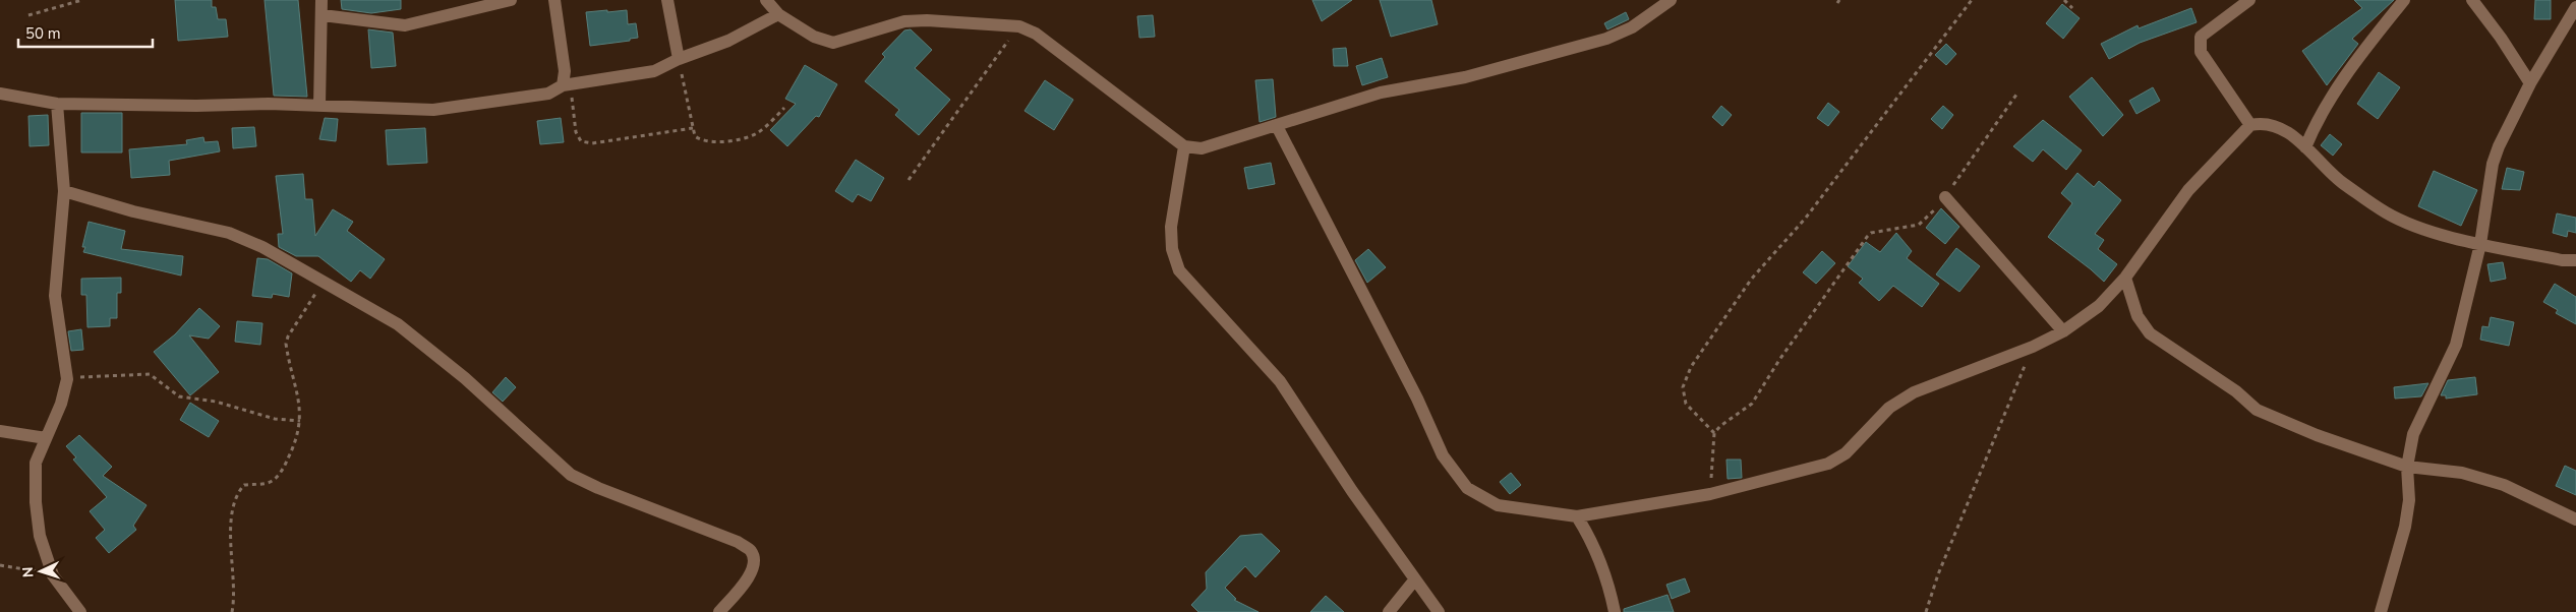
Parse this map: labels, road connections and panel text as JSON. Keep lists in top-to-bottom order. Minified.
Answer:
{"scale_bar":"50 m","north":"left"}
